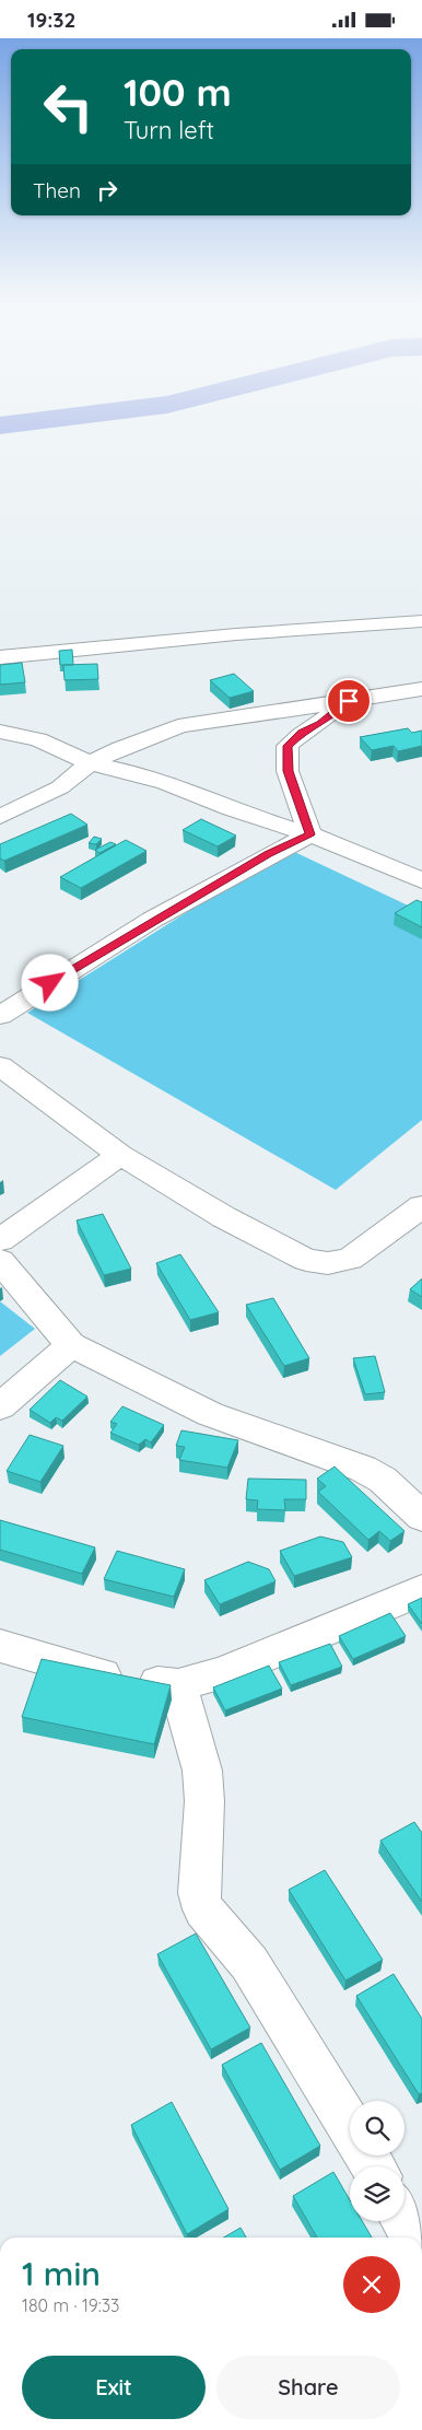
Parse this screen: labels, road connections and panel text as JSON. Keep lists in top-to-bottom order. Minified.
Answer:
{"page":{"status":"19:32","turn":["100 m","Turn left"],"then":"Then","heading":["1 min","180 m · 19:33"],"buttons":["Exit","Share"]}}
